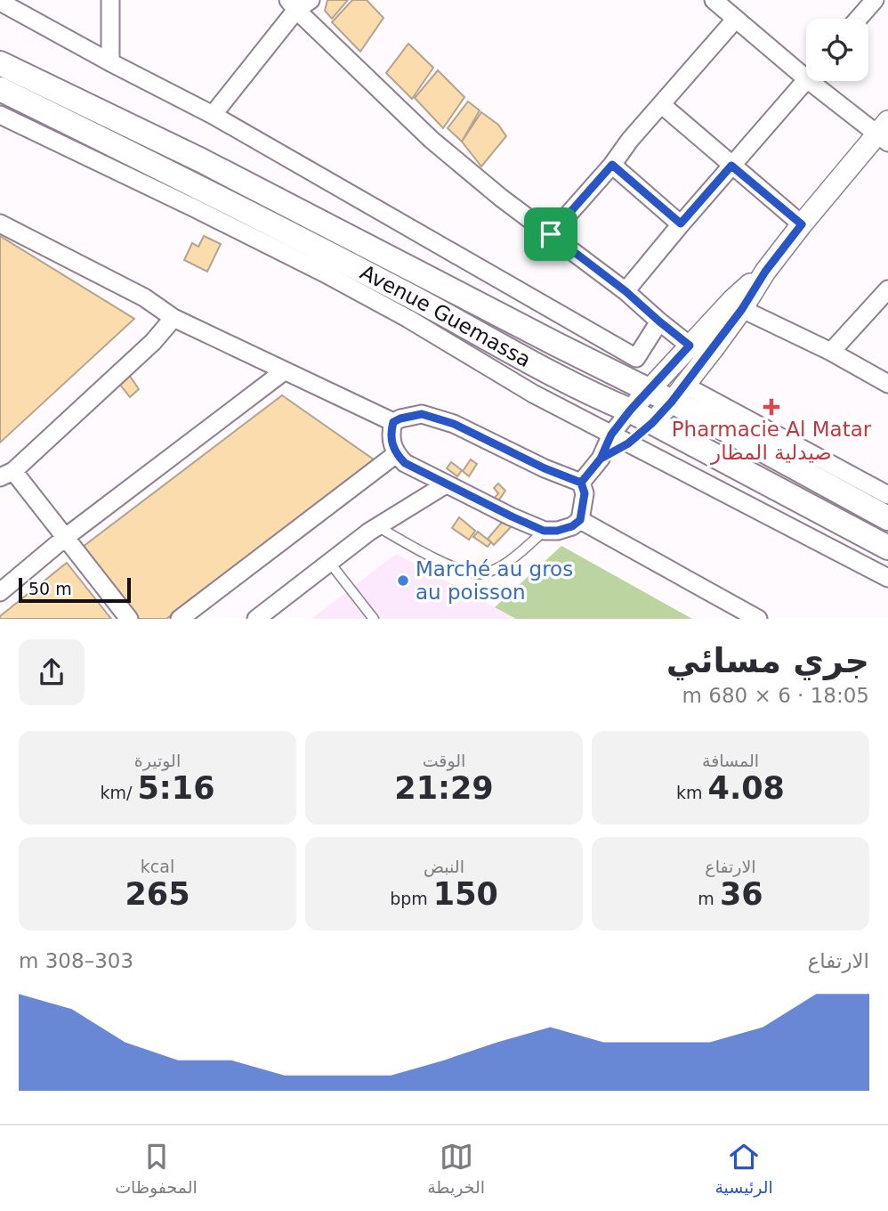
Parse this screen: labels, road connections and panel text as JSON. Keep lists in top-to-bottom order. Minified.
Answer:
{"streets":{"main road":["Avenue Guemassa"]},"places":{"health":["Pharmacie Al Matar صيدلية المطار"],"other":["Marché au gros au poisson"]},"scale_bar":"50 m","page":{"scale":"50 m","heading":["جري مسائي","18:05 · 6 × 680 m"],"stats":[["المسافة","4.08 km"],["الوقت","21:29"],["الوتيرة","5:16 /km"],["الارتفاع","36 m"],["النبض","150 bpm"],["kcal","265"]],"chart":["الارتفاع","303–308 m"],"tabs":["الرئيسية","الخريطة","المحفوظات"]}}
